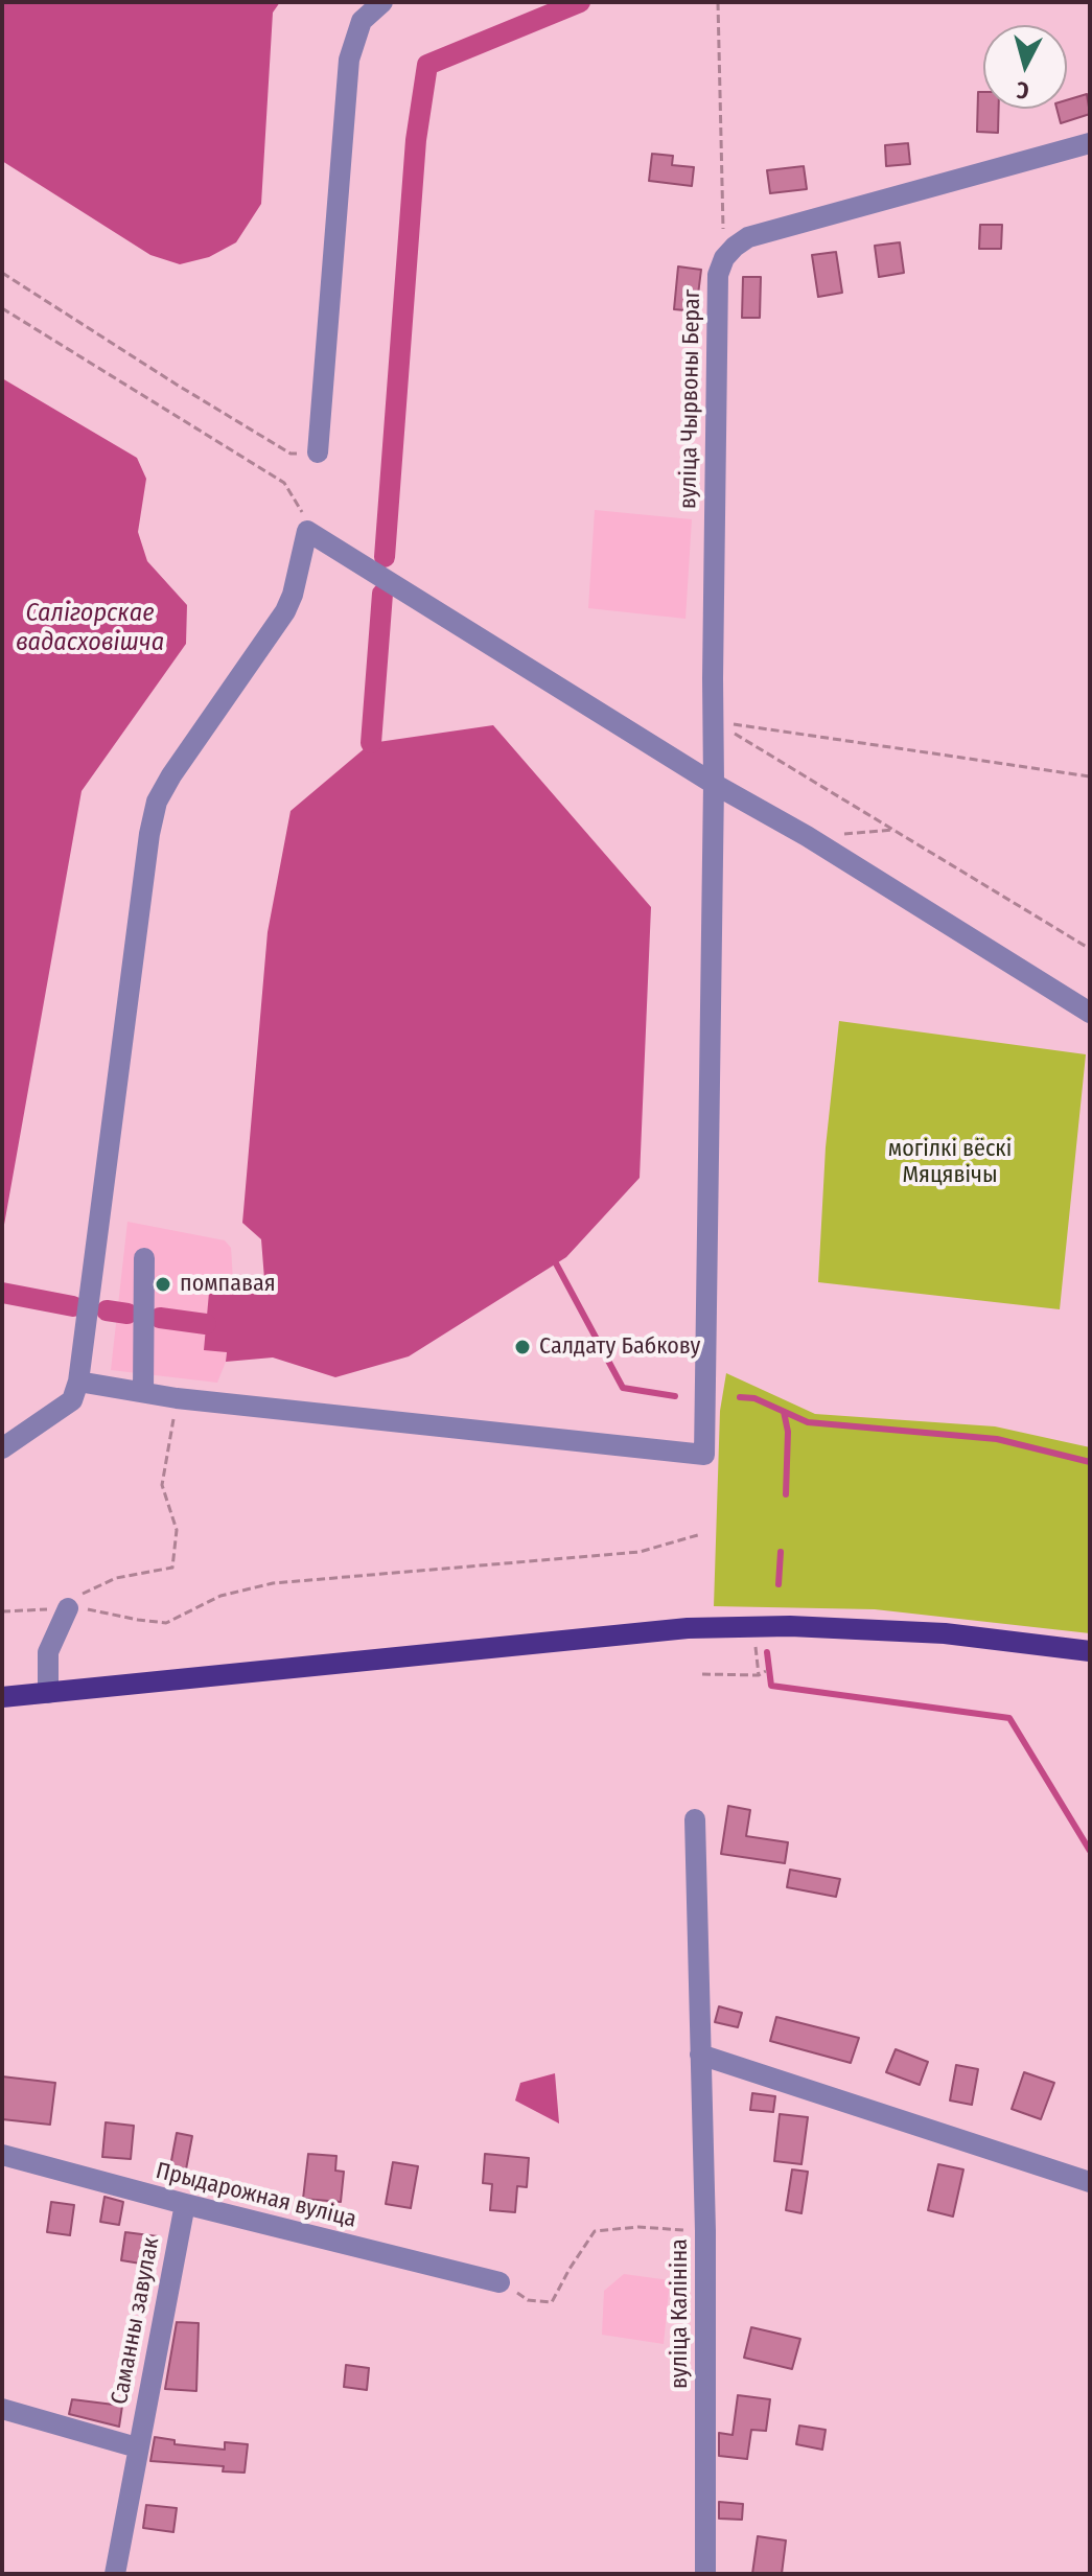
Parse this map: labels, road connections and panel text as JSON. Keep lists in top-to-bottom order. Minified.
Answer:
{"streets":{"street":["вуліца Чырвоны Бераг","Прыдарожная вуліца","вуліца Калініна","Саманны завулак"]},"crossings":[["Прыдарожная вуліца","Саманны завулак"]],"water":["Салігорскае вадасховішча"],"parks":["могілкі вёскі Мяцявічы"],"places":["помпавая","Салдату Бабкову"],"north":"bottom"}
